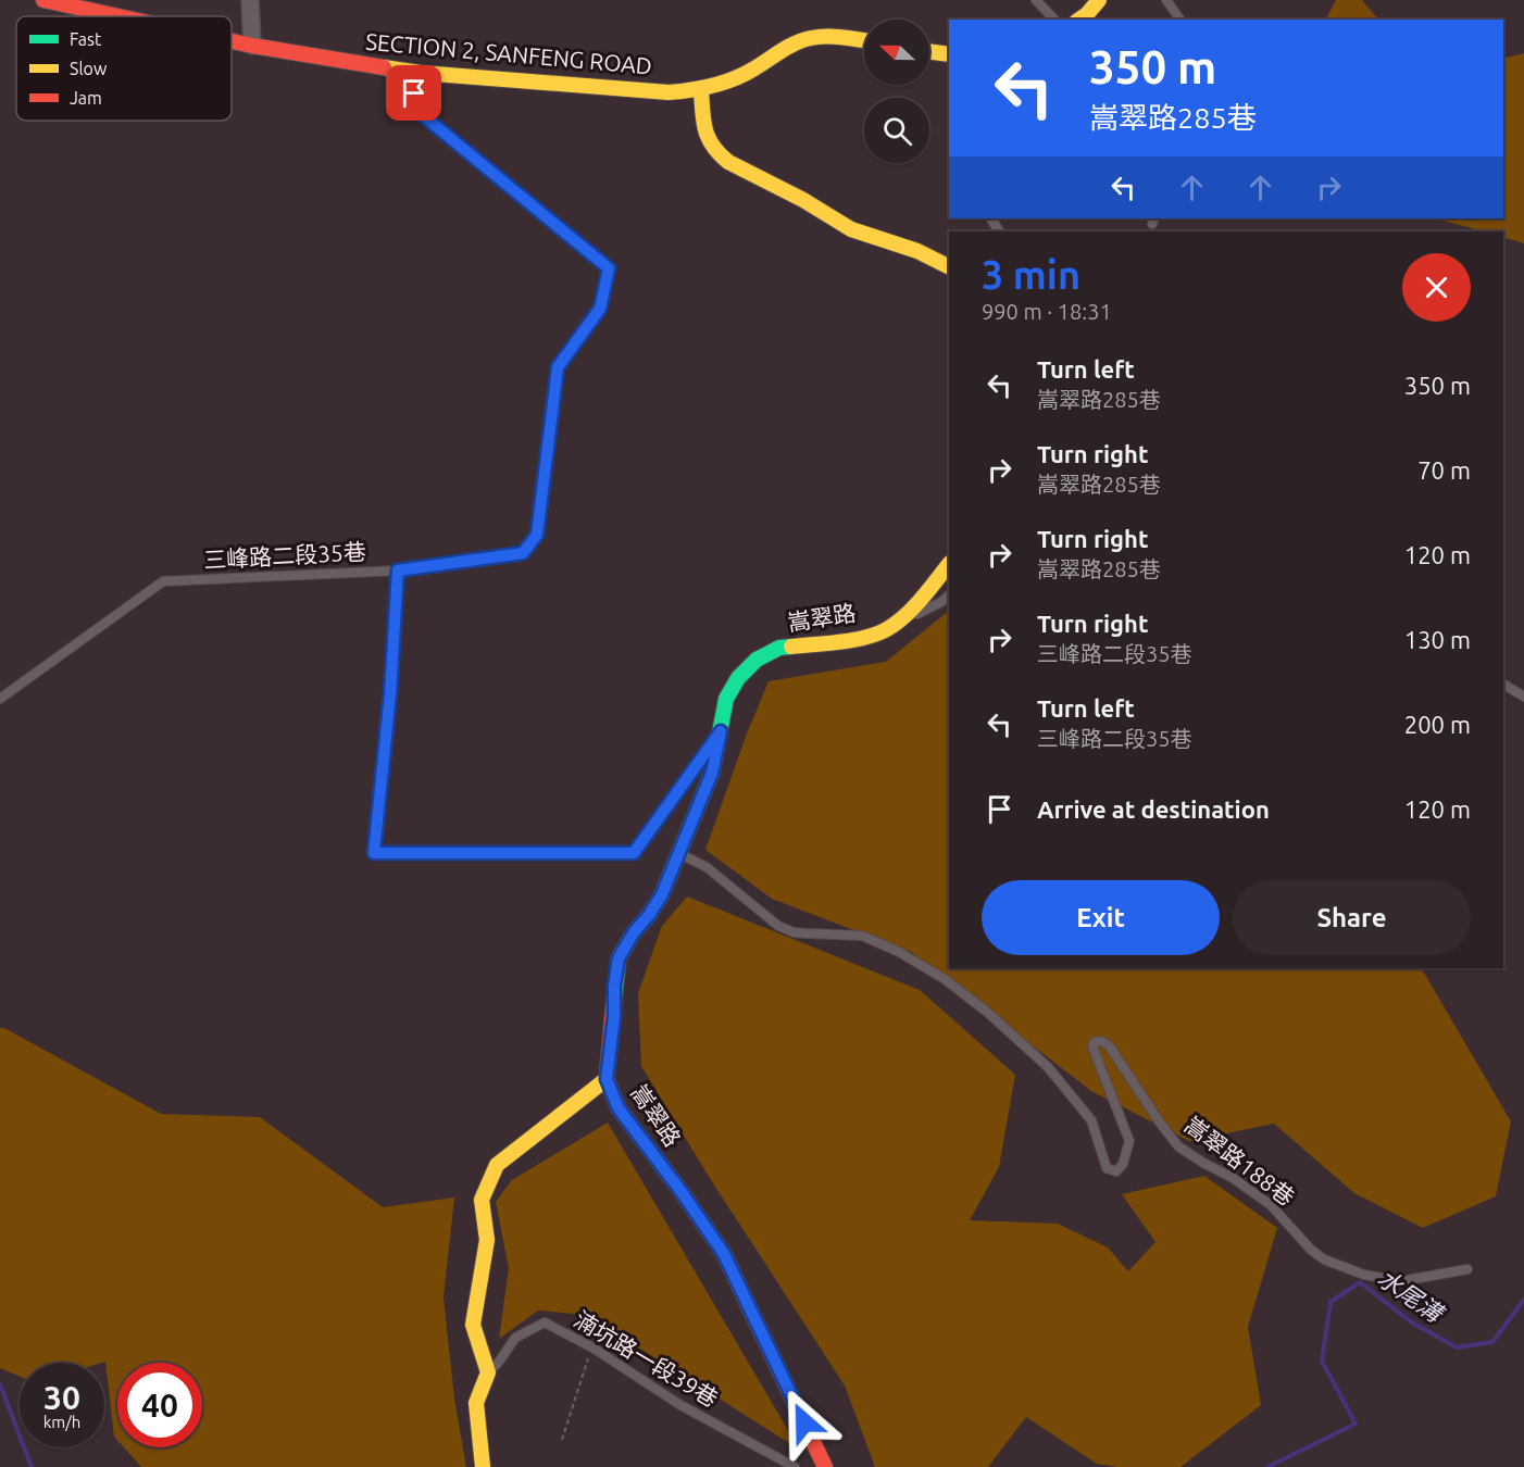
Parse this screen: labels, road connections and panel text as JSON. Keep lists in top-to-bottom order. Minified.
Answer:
{"streets":{"street":["SECTION 2, SANFENG ROAD","嵩翠路"],"lane":["三峰路二段35巷","嵩翠路188巷","湳坑路一段39巷"]},"crossings":[["SECTION 2, SANFENG ROAD","三峰路二段35巷"],["嵩翠路","嵩翠路188巷"]],"water":["水尾溝"],"legend":["Fast","Slow","Jam"],"north":"left","page":{"turn":["350 m","嵩翠路285巷"],"heading":["3 min","990 m · 18:31"],"list":[{"name":"Turn left","note":"嵩翠路285巷","value":"350 m"},{"name":"Turn right","note":"嵩翠路285巷","value":"70 m"},{"name":"Turn right","note":"嵩翠路285巷","value":"120 m"},{"name":"Turn right","note":"三峰路二段35巷","value":"130 m"},{"name":"Turn left","note":"三峰路二段35巷","value":"200 m"},{"name":"Arrive at destination","value":"120 m"}],"buttons":["Exit","Share"],"speed":"30 km/h","limit":"40"}}
